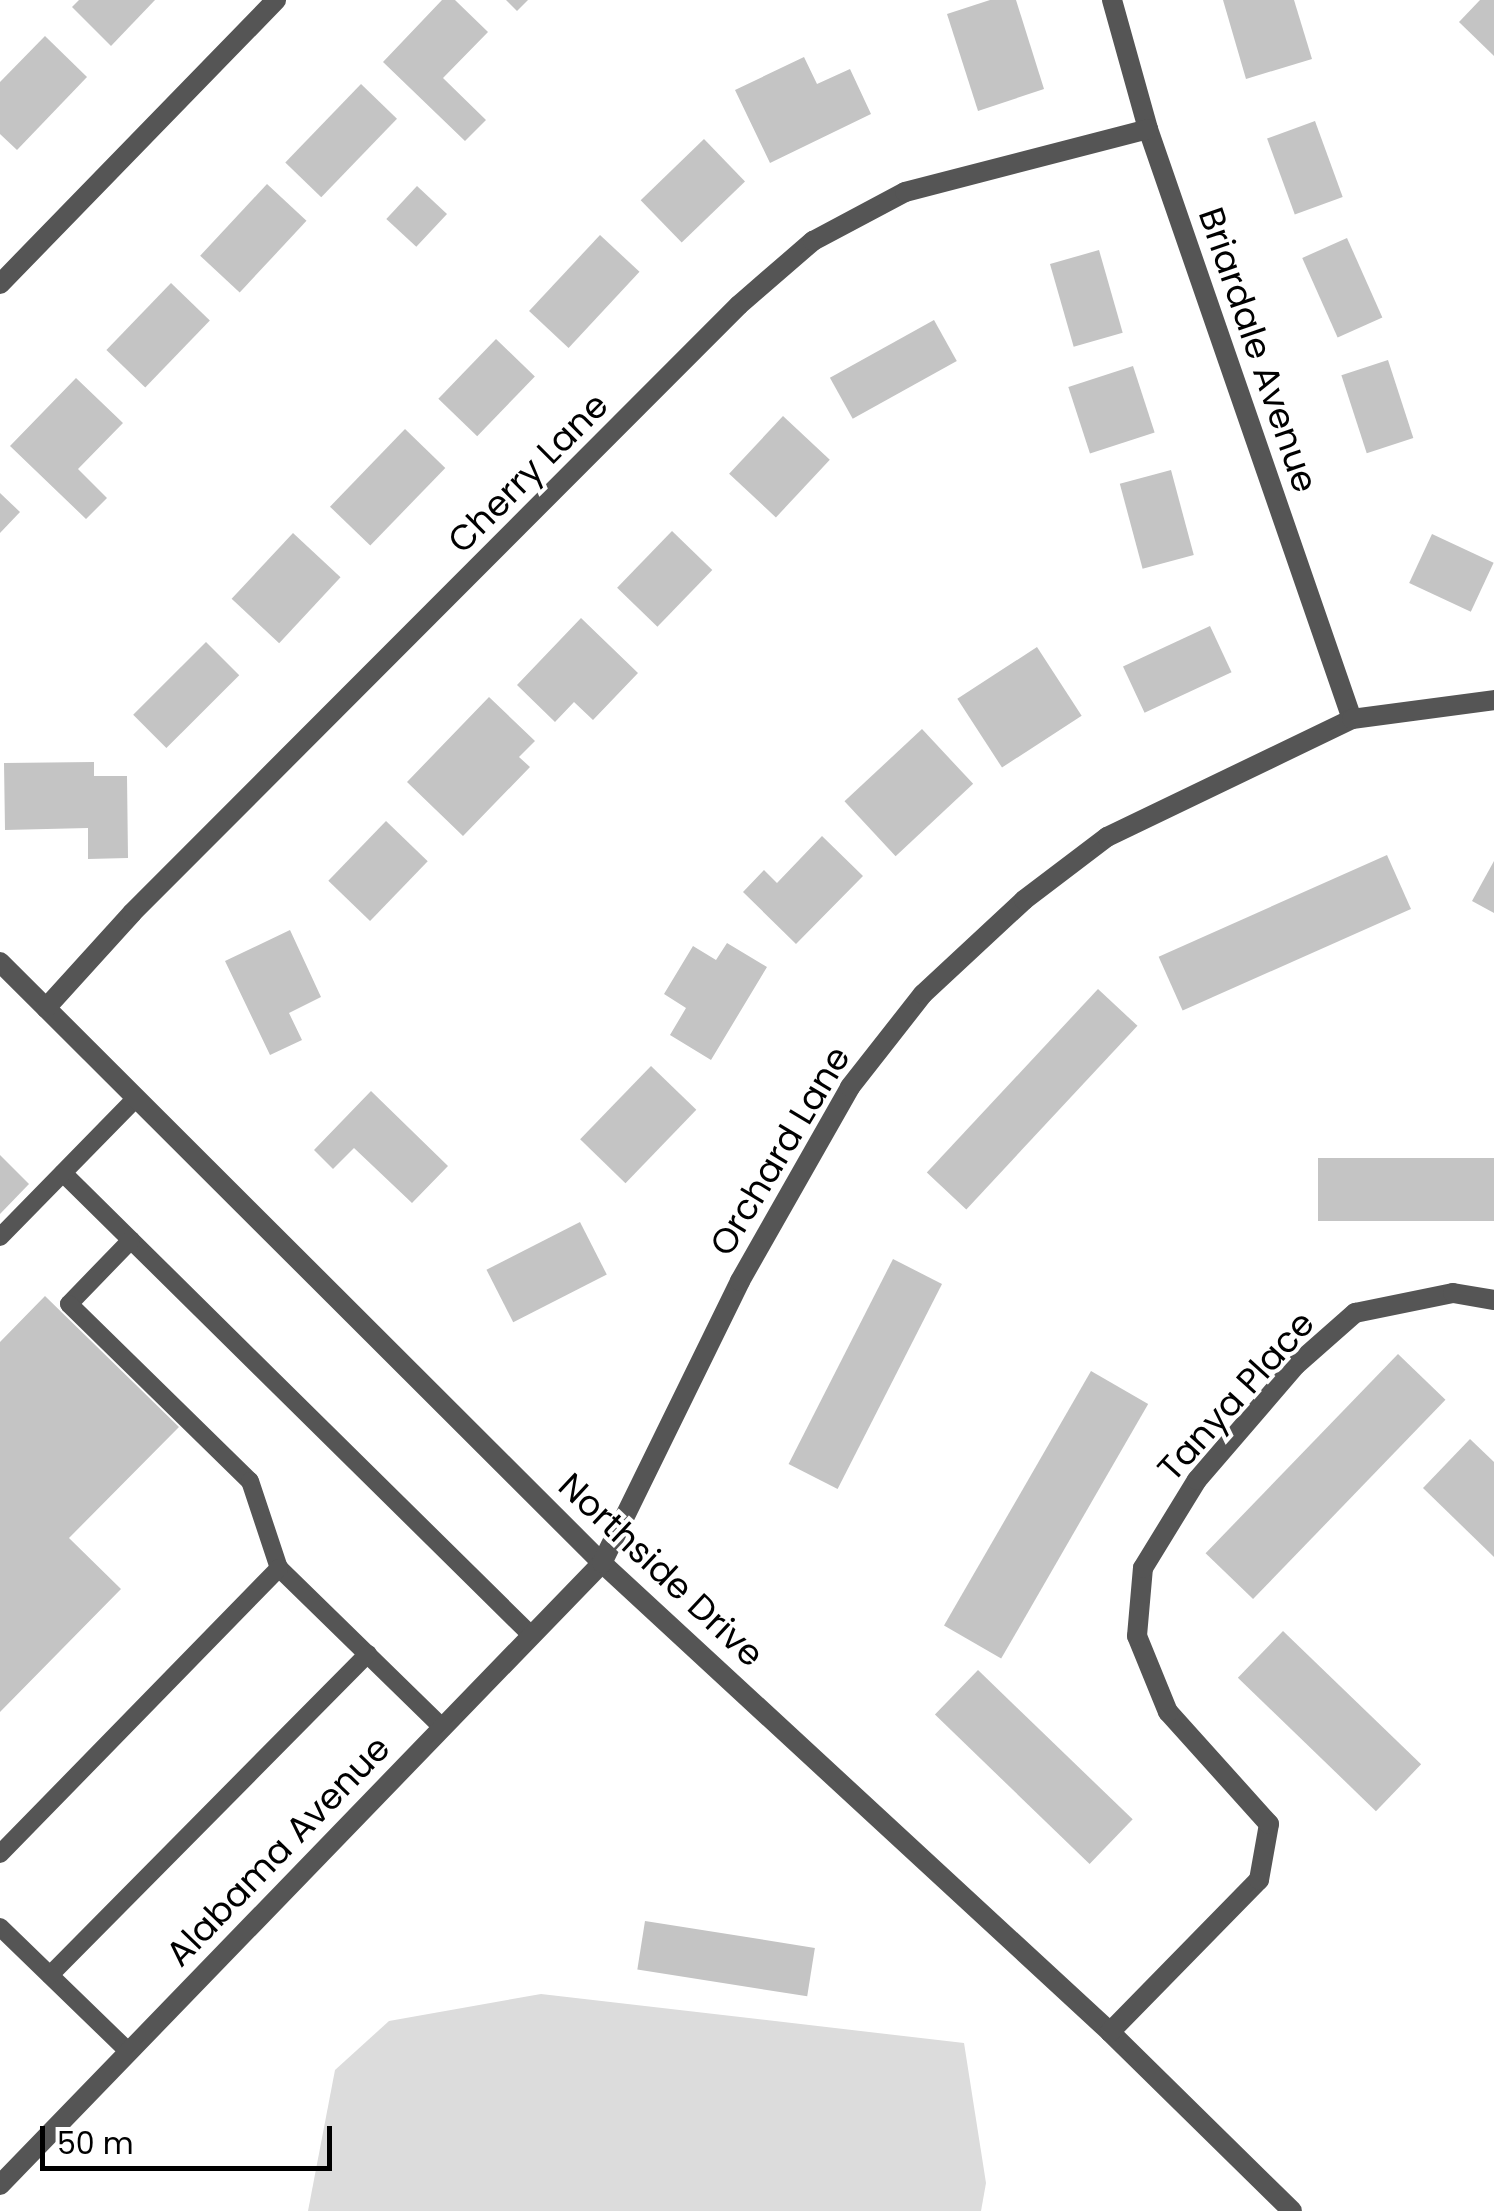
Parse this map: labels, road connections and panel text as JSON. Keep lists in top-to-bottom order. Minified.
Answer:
{"streets":{"street":["Briardale Avenue","Cherry Lane","Orchard Lane","Tanya Place","Northside Drive","Alabama Avenue"]},"crossings":[["Briardale Avenue","Cherry Lane"],["Briardale Avenue","Orchard Lane"],["Cherry Lane","Northside Drive"],["Orchard Lane","Northside Drive"],["Orchard Lane","Alabama Avenue"],["Tanya Place","Northside Drive"],["Northside Drive","Alabama Avenue"]],"scale_bar":"50 m"}
